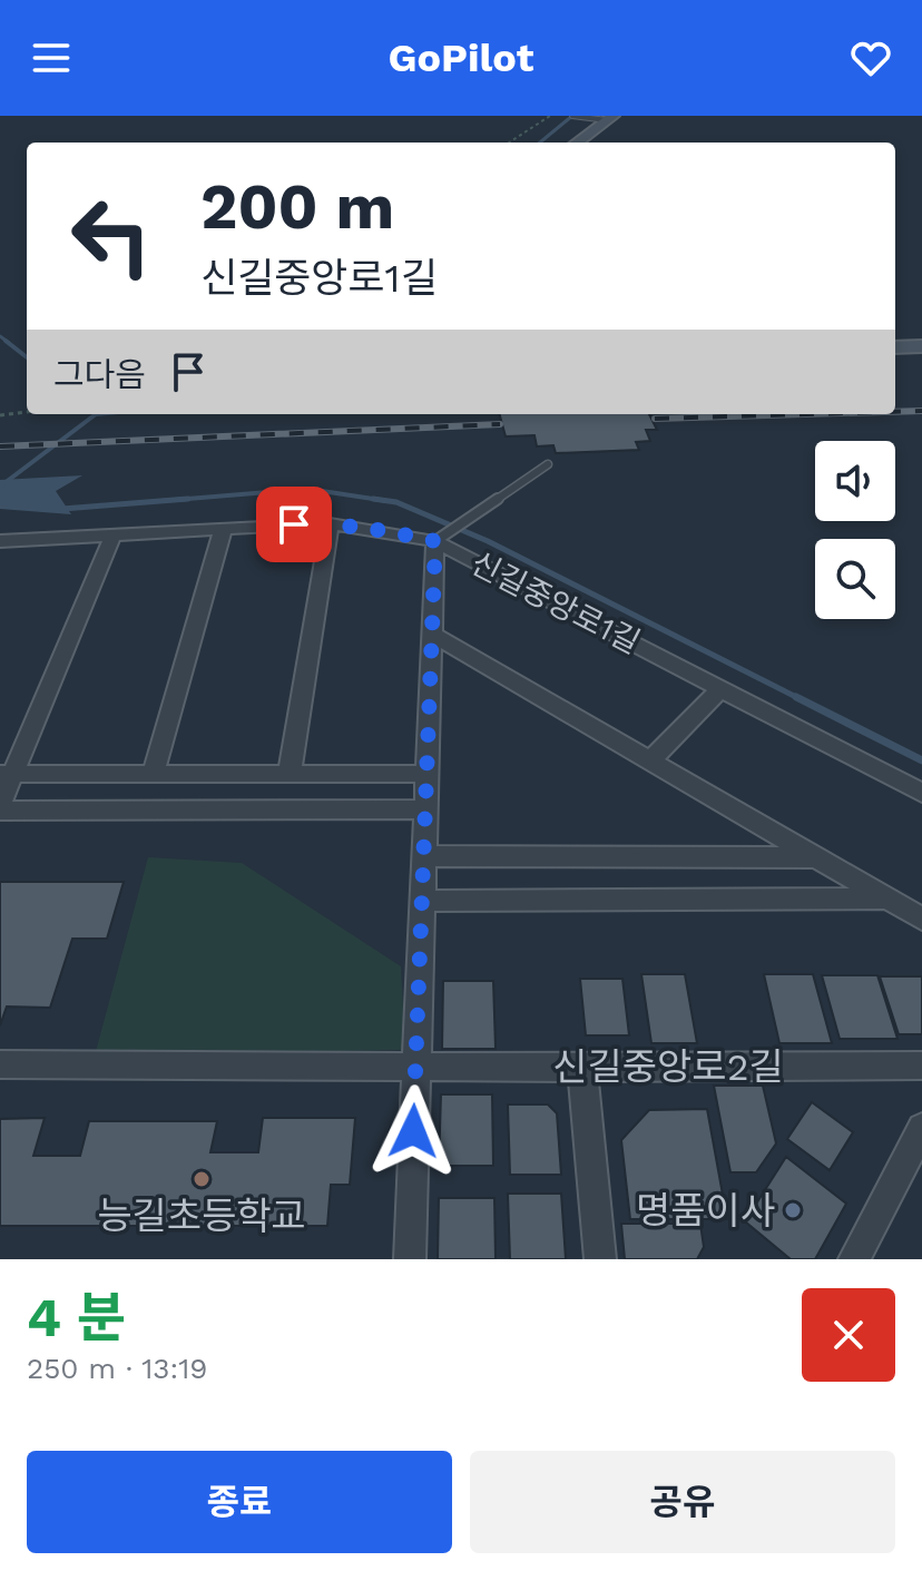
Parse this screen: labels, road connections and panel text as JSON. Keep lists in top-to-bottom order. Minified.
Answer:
{"streets":{"street":["신길중앙로1길","신길중앙로2길"]},"places":["능길초등학교","명품이사"],"page":{"header":"GoPilot","turn":["200 m","신길중앙로1길"],"then":"그다음","heading":["4 분","250 m · 13:19"],"buttons":["종료","공유"]}}
